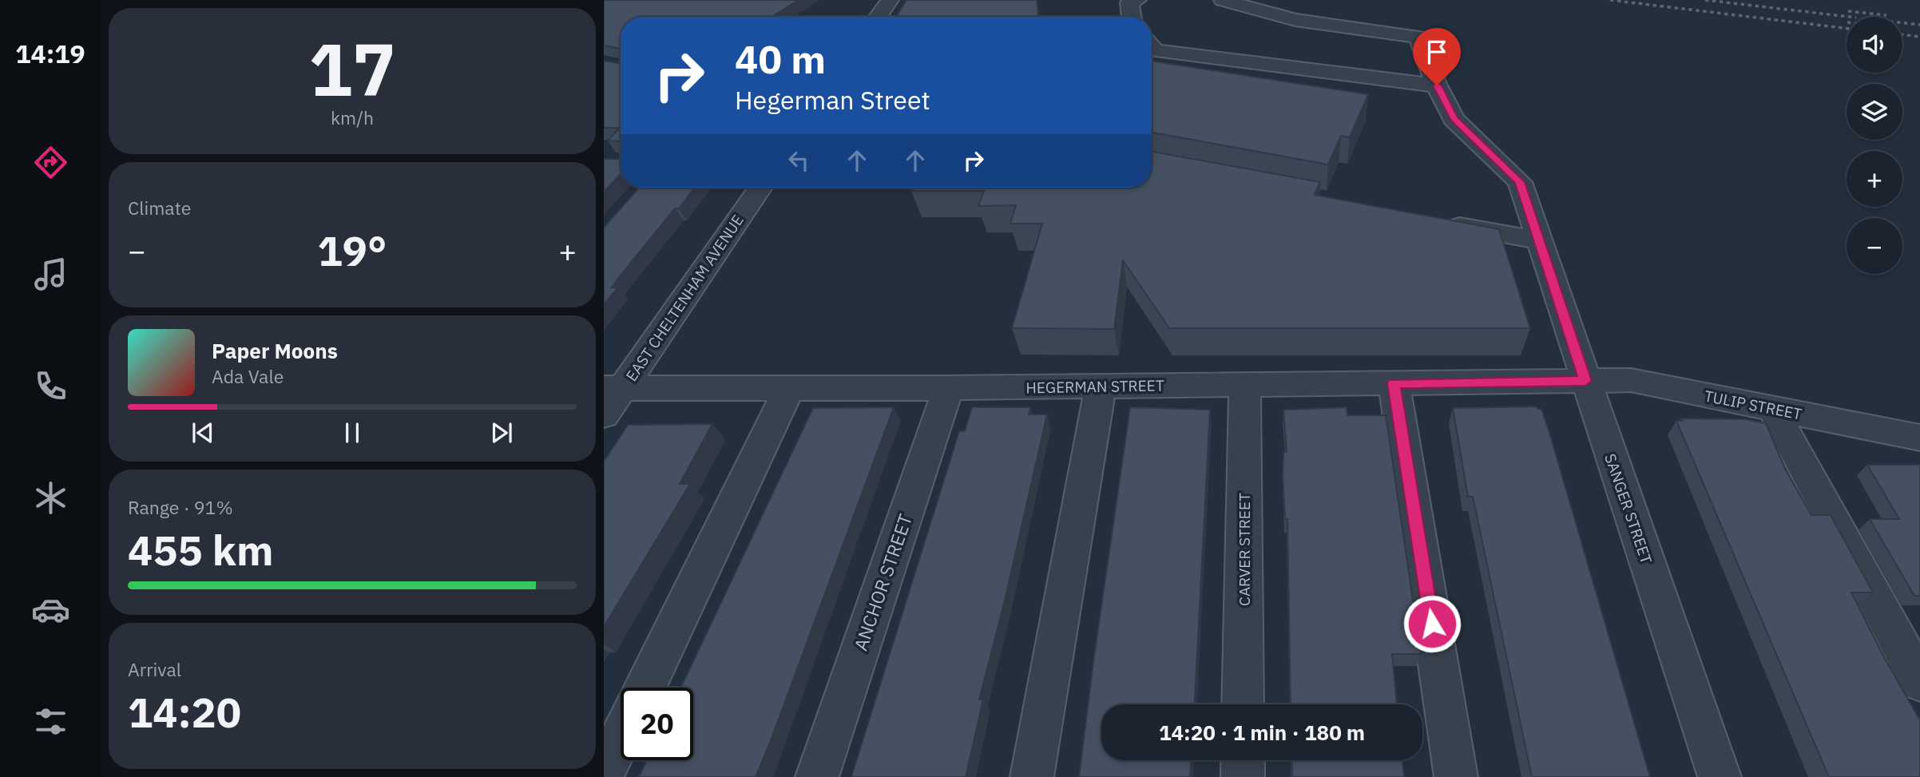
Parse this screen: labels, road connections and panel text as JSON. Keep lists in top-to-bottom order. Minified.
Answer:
{"streets":{"street":["EAST CHELTENHAM AVENUE","HEGERMAN STREET","TULIP STREET","SANGER STREET","CARVER STREET","ANCHOR STREET"]},"crossings":[["EAST CHELTENHAM AVENUE","HEGERMAN STREET"],["HEGERMAN STREET","TULIP STREET"],["HEGERMAN STREET","SANGER STREET"],["HEGERMAN STREET","CARVER STREET"],["HEGERMAN STREET","ANCHOR STREET"],["TULIP STREET","SANGER STREET"]],"page":{"tabs":"14:19","tile":[["17","km/h"],"Climate",["Range · 91%","455 km"],["Arrival","14:20"]],"map_buttons":["+","−"],"turn":["40 m","Hegerman Street"],"heat":["−","19°","+"],"song":["Paper Moons","Ada Vale"],"limit":"20","trip":"14:20 · 1 min · 180 m"}}
